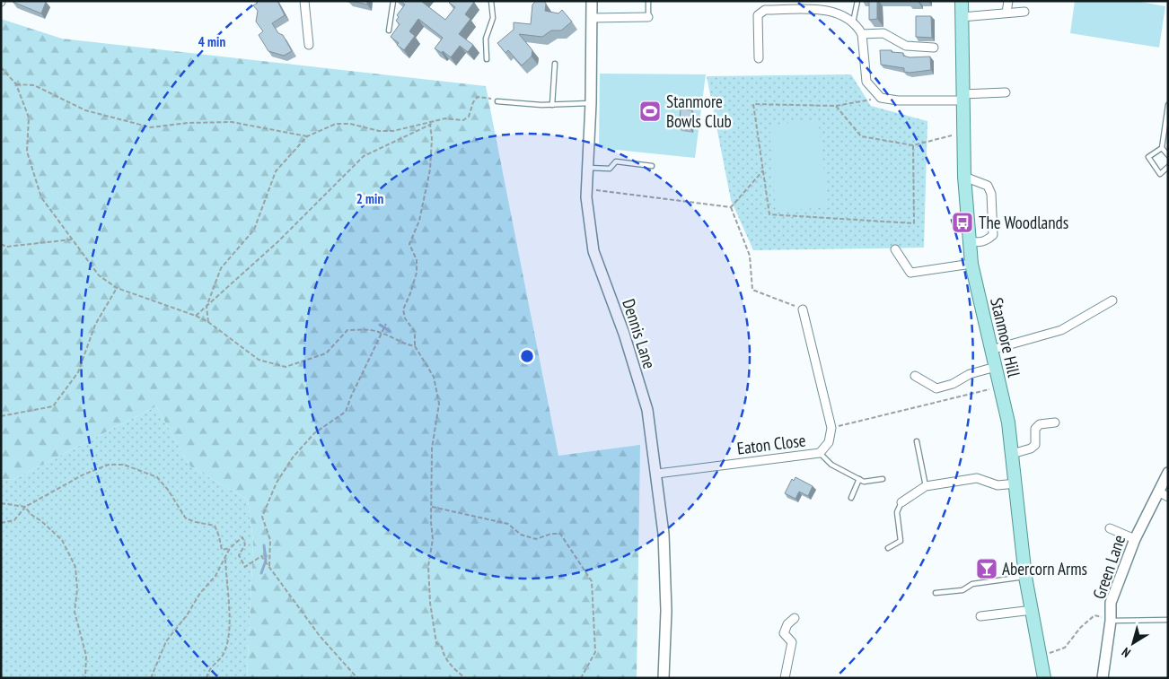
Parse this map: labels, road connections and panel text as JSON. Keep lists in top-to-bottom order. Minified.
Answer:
{"streets":{"main road":["Stanmore Hill"],"street":["Dennis Lane","Eaton Close","Green Lane"]},"crossings":[["Dennis Lane","Eaton Close"]],"places":{"sports":["Stanmore Bowls Club"],"bus stop":["The Woodlands"],"bar":["Abercorn Arms"]},"north":"bottom left","rings":["4 min","2 min"]}
